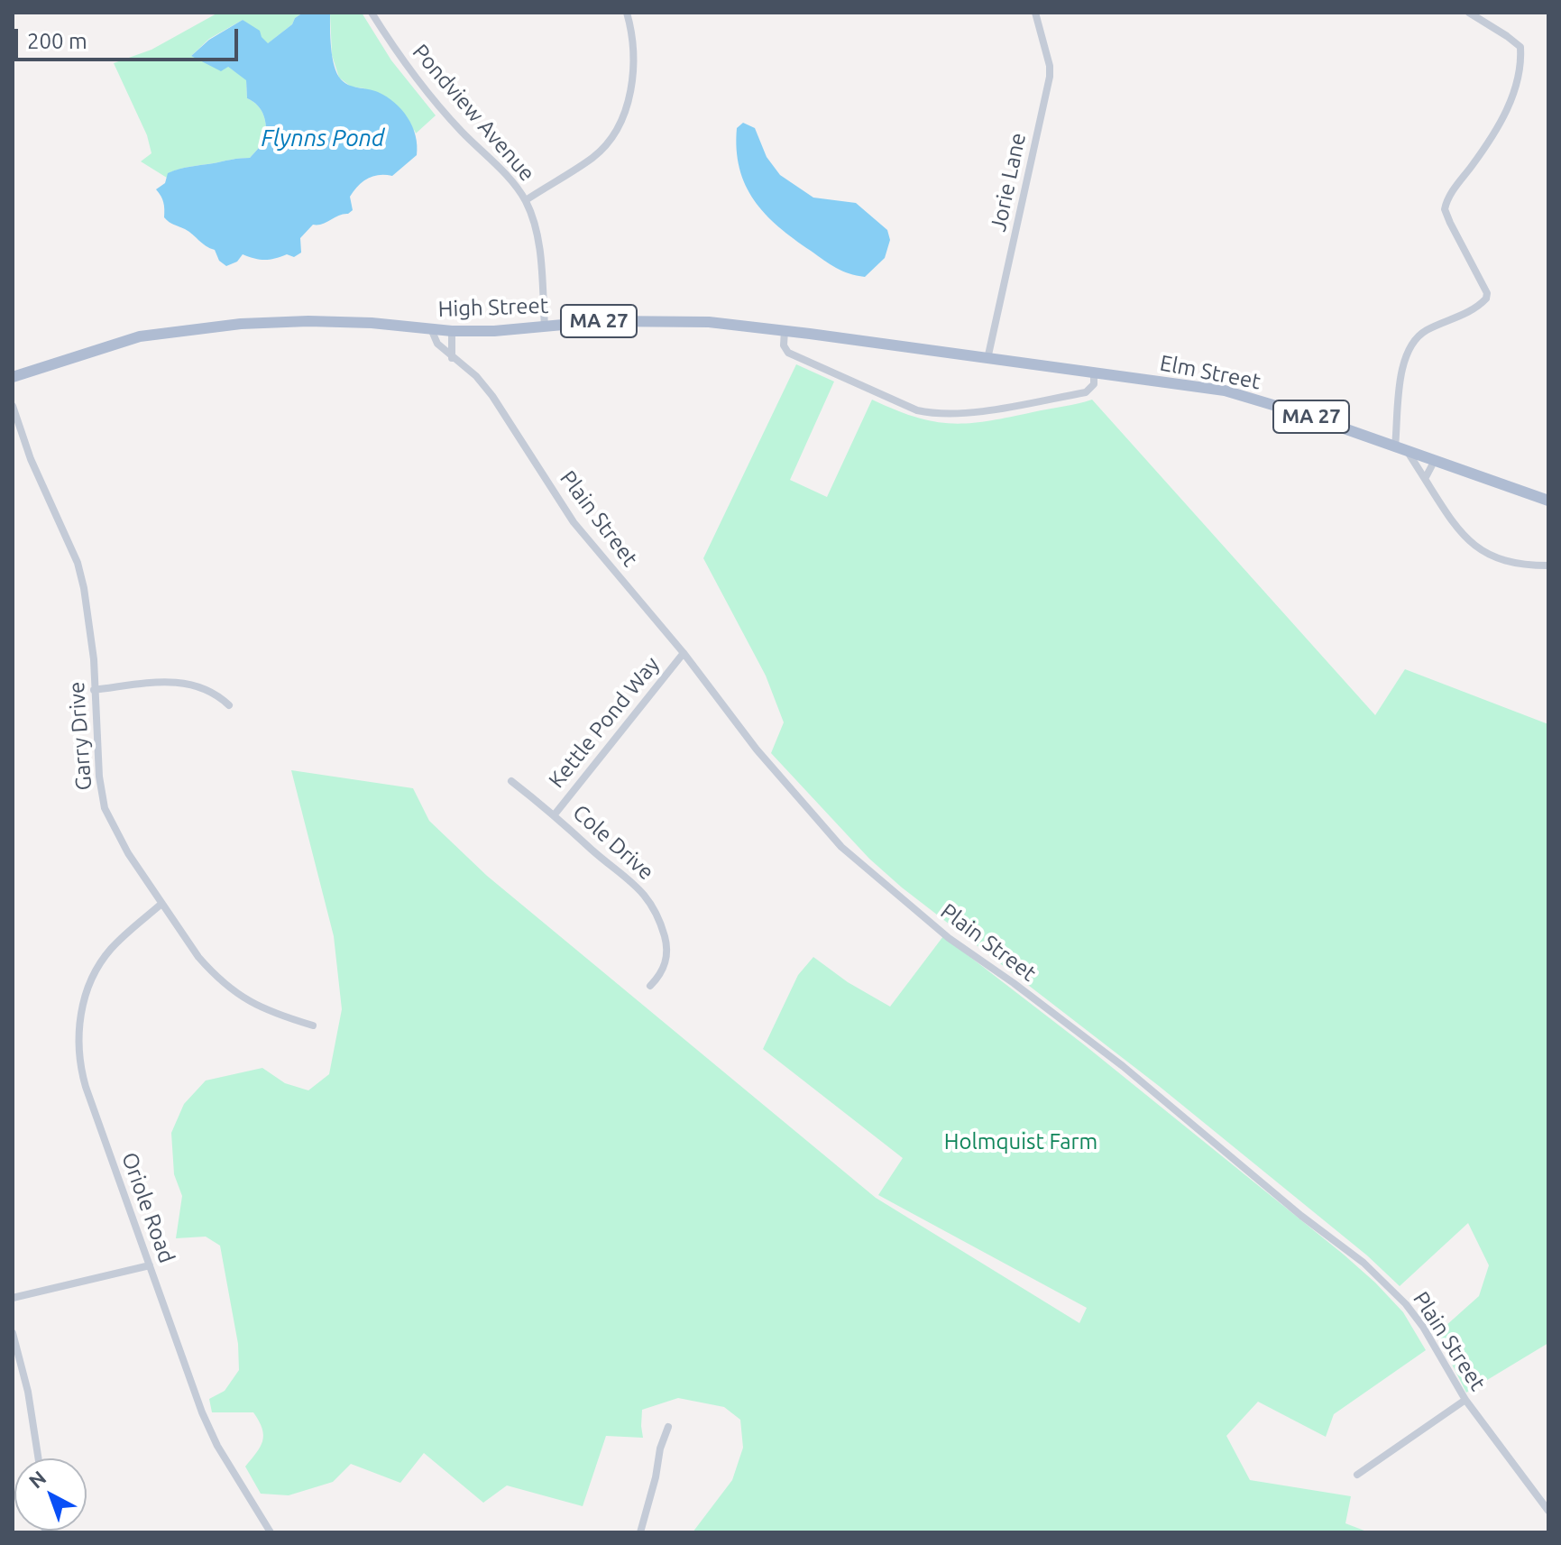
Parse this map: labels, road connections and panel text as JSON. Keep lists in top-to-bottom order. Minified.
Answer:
{"streets":{"main road":["High Street","MA 27","Elm Street"],"street":["Pondview Avenue","Jorie Lane","Plain Street","Kettle Pond Way","Garry Drive","Cole Drive","Oriole Road"]},"crossings":[["Pondview Avenue","High Street"],["Jorie Lane","High Street"],["High Street","Elm Street"],["High Street","Plain Street"],["Plain Street","Kettle Pond Way"],["Kettle Pond Way","Cole Drive"],["Garry Drive","Oriole Road"]],"water":["Flynns Pond"],"parks":["Holmquist Farm"],"scale_bar":"200 m","north":"top left"}
